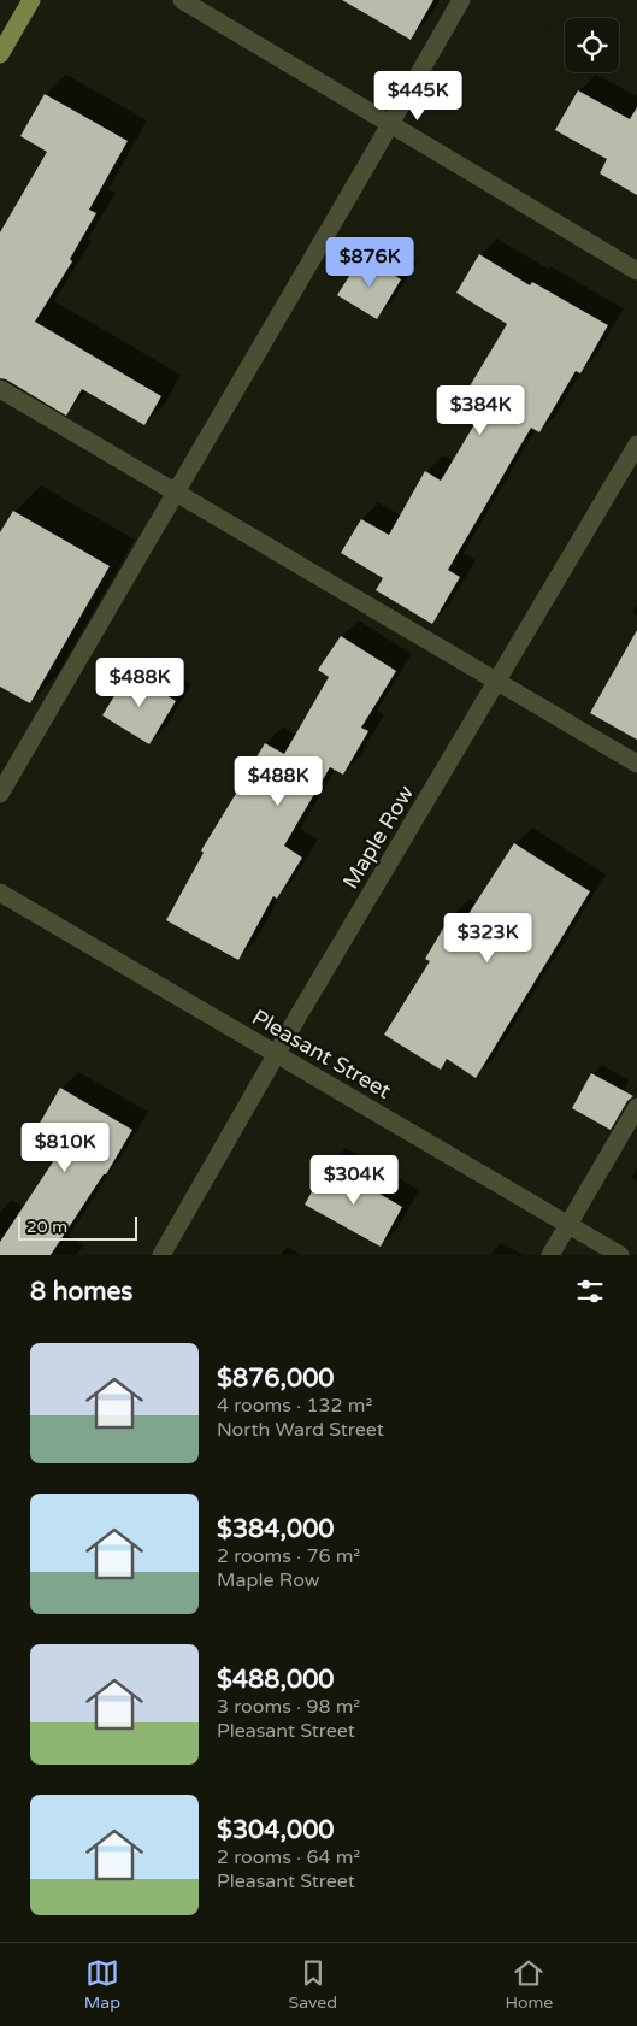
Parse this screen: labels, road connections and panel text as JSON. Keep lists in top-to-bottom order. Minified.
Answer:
{"streets":{"street":["Maple Row","Pleasant Street"]},"crossings":[["Maple Row","Pleasant Street"]],"scale_bar":"20 m","page":{"price":["$445K","$876K","$384K","$488K","$488K","$323K","$810K","$304K"],"scale":"20 m","heading":"8 homes","list":[{"name":"$876,000","note":"4 rooms · 132 m² · North Ward Street"},{"name":"$384,000","note":"2 rooms · 76 m² · Maple Row"},{"name":"$488,000","note":"3 rooms · 98 m² · Pleasant Street"},{"name":"$304,000","note":"2 rooms · 64 m² · Pleasant Street"}],"tabs":["Map","Saved","Home"]}}
